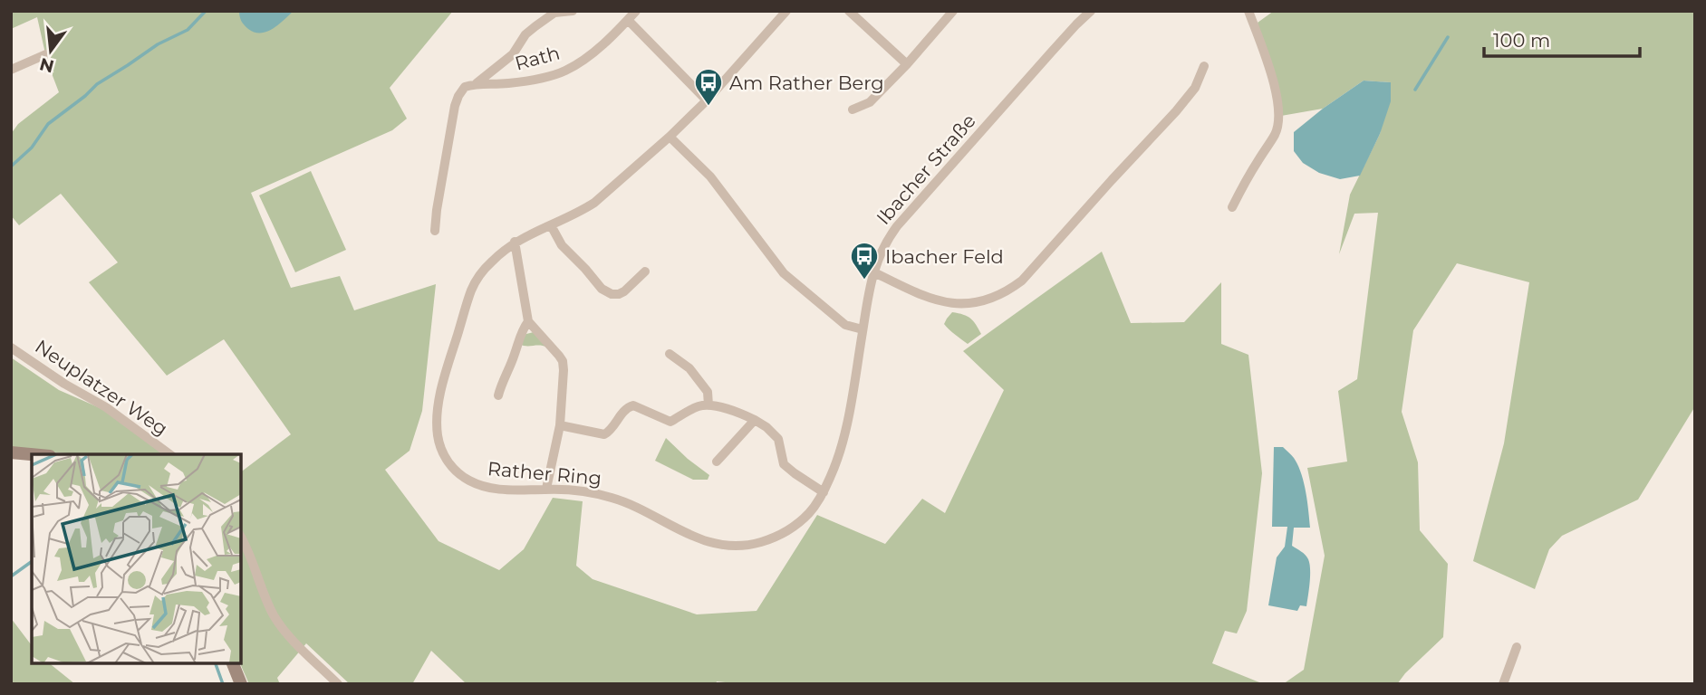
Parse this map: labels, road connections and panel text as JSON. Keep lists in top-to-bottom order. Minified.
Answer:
{"streets":{"street":["Rath","Ibacher Straße","Neuplatzer Weg","Rather Ring"]},"crossings":[["Ibacher Straße","Rather Ring"]],"places":{"bus stop":["Am Rather Berg","Ibacher Feld"]},"scale_bar":"100 m","north":"bottom"}
